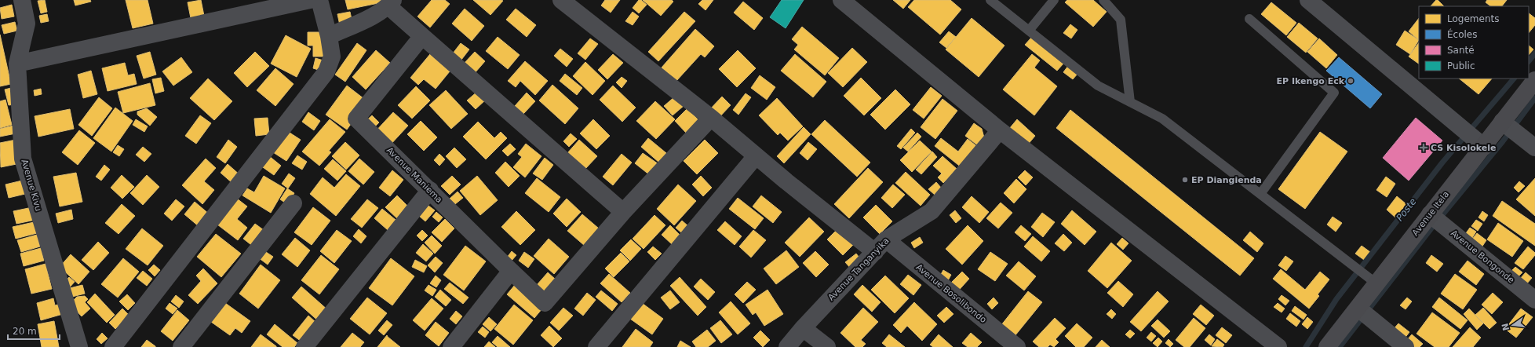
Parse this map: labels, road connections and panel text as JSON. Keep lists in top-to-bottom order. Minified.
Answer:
{"streets":{"street":["Avenue Maniema","Avenue Kivu","Avenue Itela","Avenue Bongonde","Avenue Tanganyika","Avenue Bosolibondo"]},"crossings":[["Avenue Itela","Avenue Bongonde"],["Avenue Tanganyika","Avenue Bosolibondo"]],"water":["Poste"],"places":{"other":["EP Ikengo Eck","EP Diangienda"],"health":["CS Kisolokele"]},"legend":["Logements","Écoles","Santé","Public"],"scale_bar":"20 m","north":"left"}
